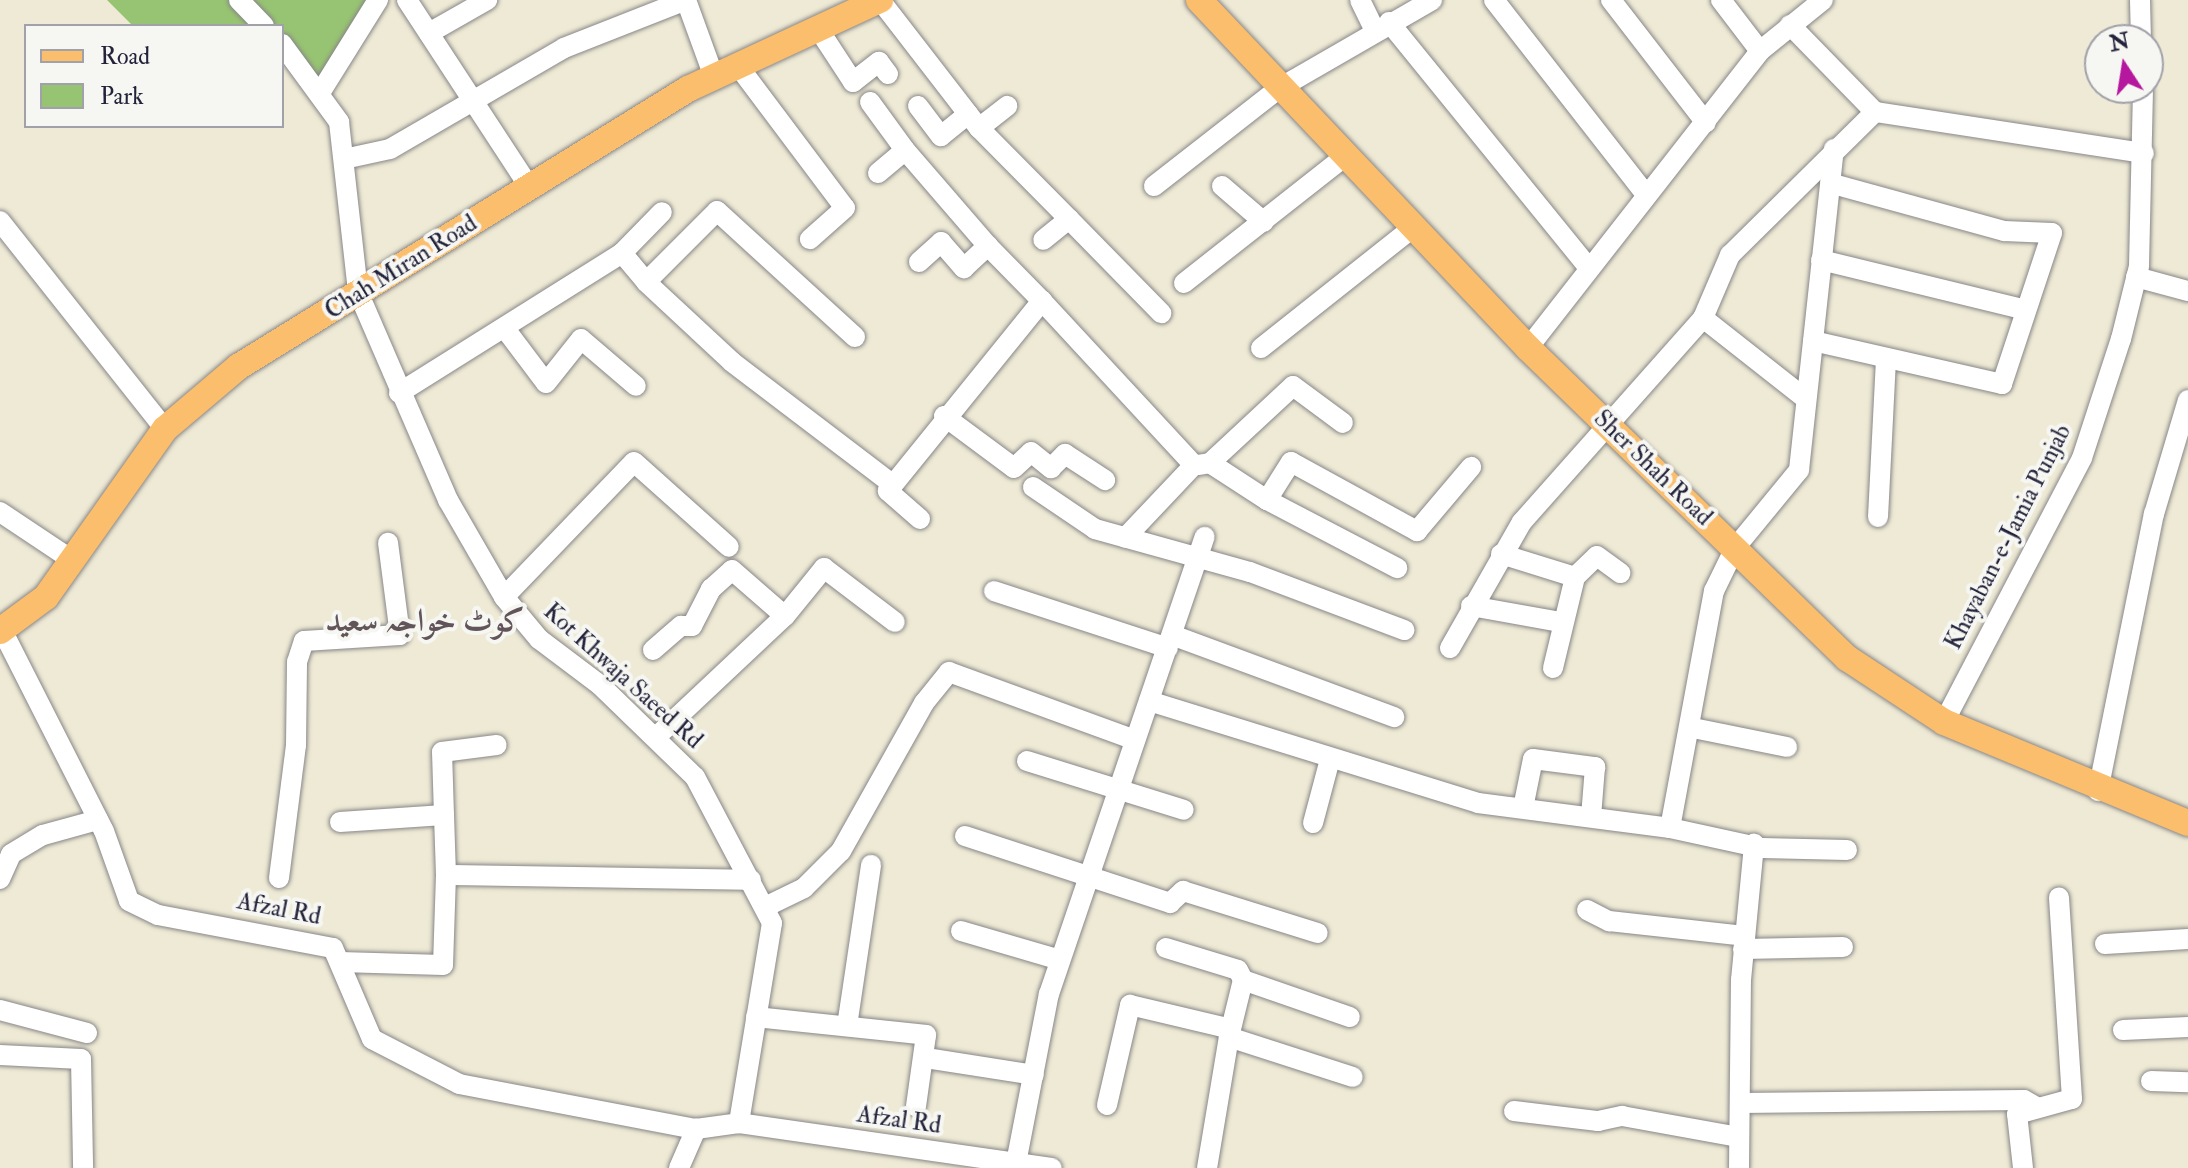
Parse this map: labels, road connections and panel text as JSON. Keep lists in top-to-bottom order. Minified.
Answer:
{"streets":{"main road":["Chah Miran Road","Sher Shah Road"],"street":["Khayaban-e-Jamia Punjab","Kot Khwaja Saeed Rd","Afzal Rd"]},"crossings":[["Chah Miran Road","Kot Khwaja Saeed Rd"],["Chah Miran Road","Afzal Rd"],["Sher Shah Road","Khayaban-e-Jamia Punjab"],["Kot Khwaja Saeed Rd","Afzal Rd"]],"districts":["کوٹ خواجہ سعید"],"legend":["Road","Park"],"north":"top"}
